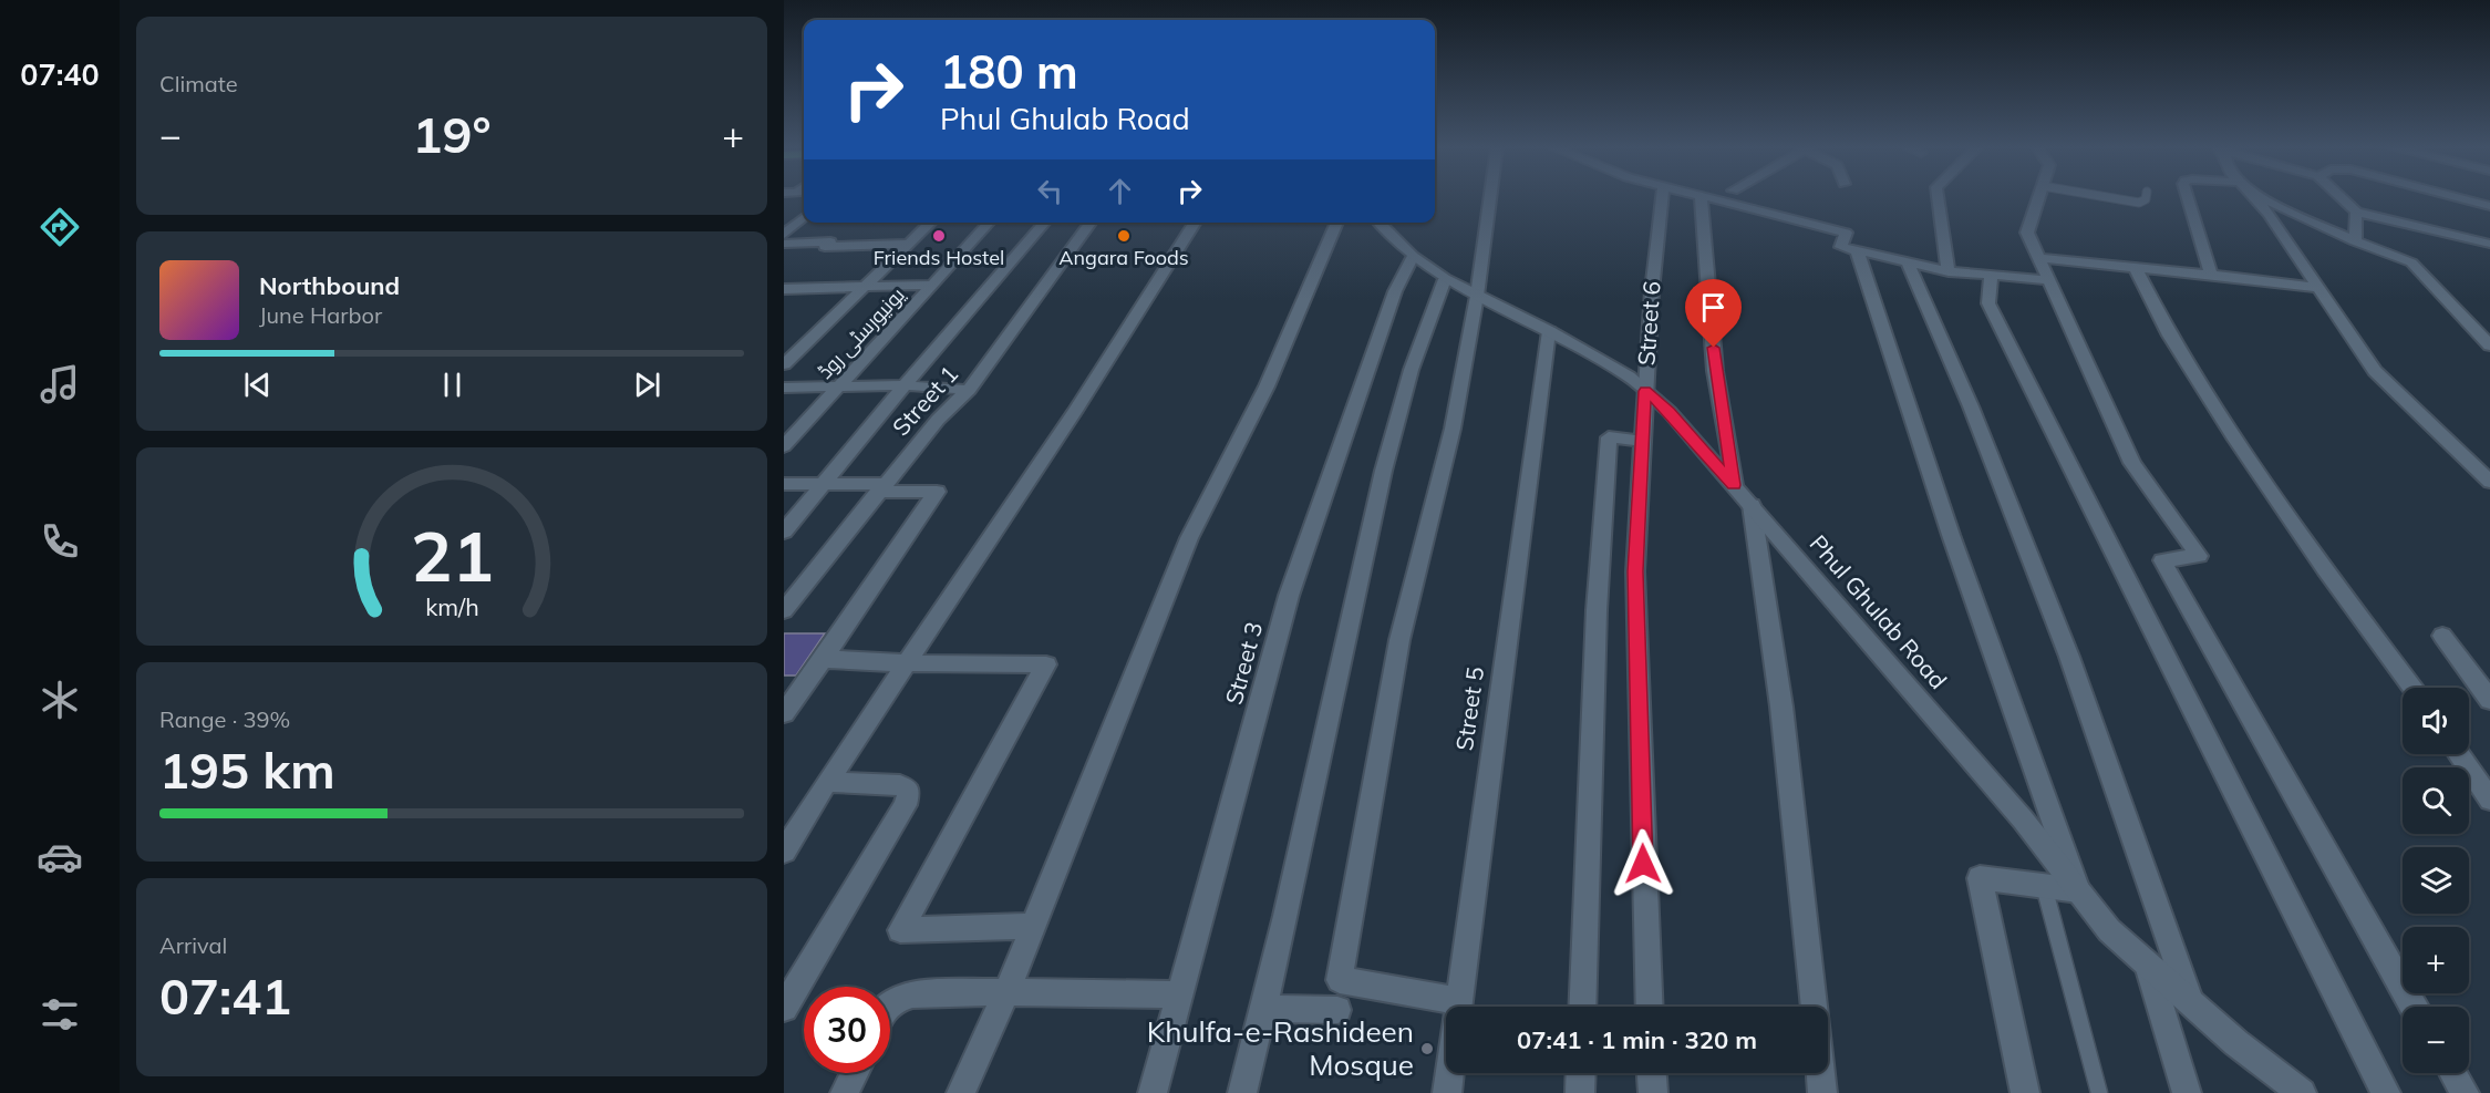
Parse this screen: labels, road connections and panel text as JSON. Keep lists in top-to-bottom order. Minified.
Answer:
{"streets":{"street":["Street 6","یونیورسٹی روڈ","Street 1","Phul Ghulab Road","Street 3","Street 5"]},"crossings":[["Street 6","Phul Ghulab Road"],["Phul Ghulab Road","Street 3"],["Phul Ghulab Road","Street 5"]],"places":["Friends Hostel","Angara Foods","Khulfa-e-Rashideen Mosque"],"page":{"tabs":"07:40","tile":["Climate",["Range · 39%","195 km"],["Arrival","07:41"]],"turn":["180 m","Phul Ghulab Road"],"heat":["−","19°","+"],"song":["Northbound","June Harbor"],"map_buttons":["+","−"],"limit":"30","trip":"07:41 · 1 min · 320 m","gauge":["21","km/h"]}}
